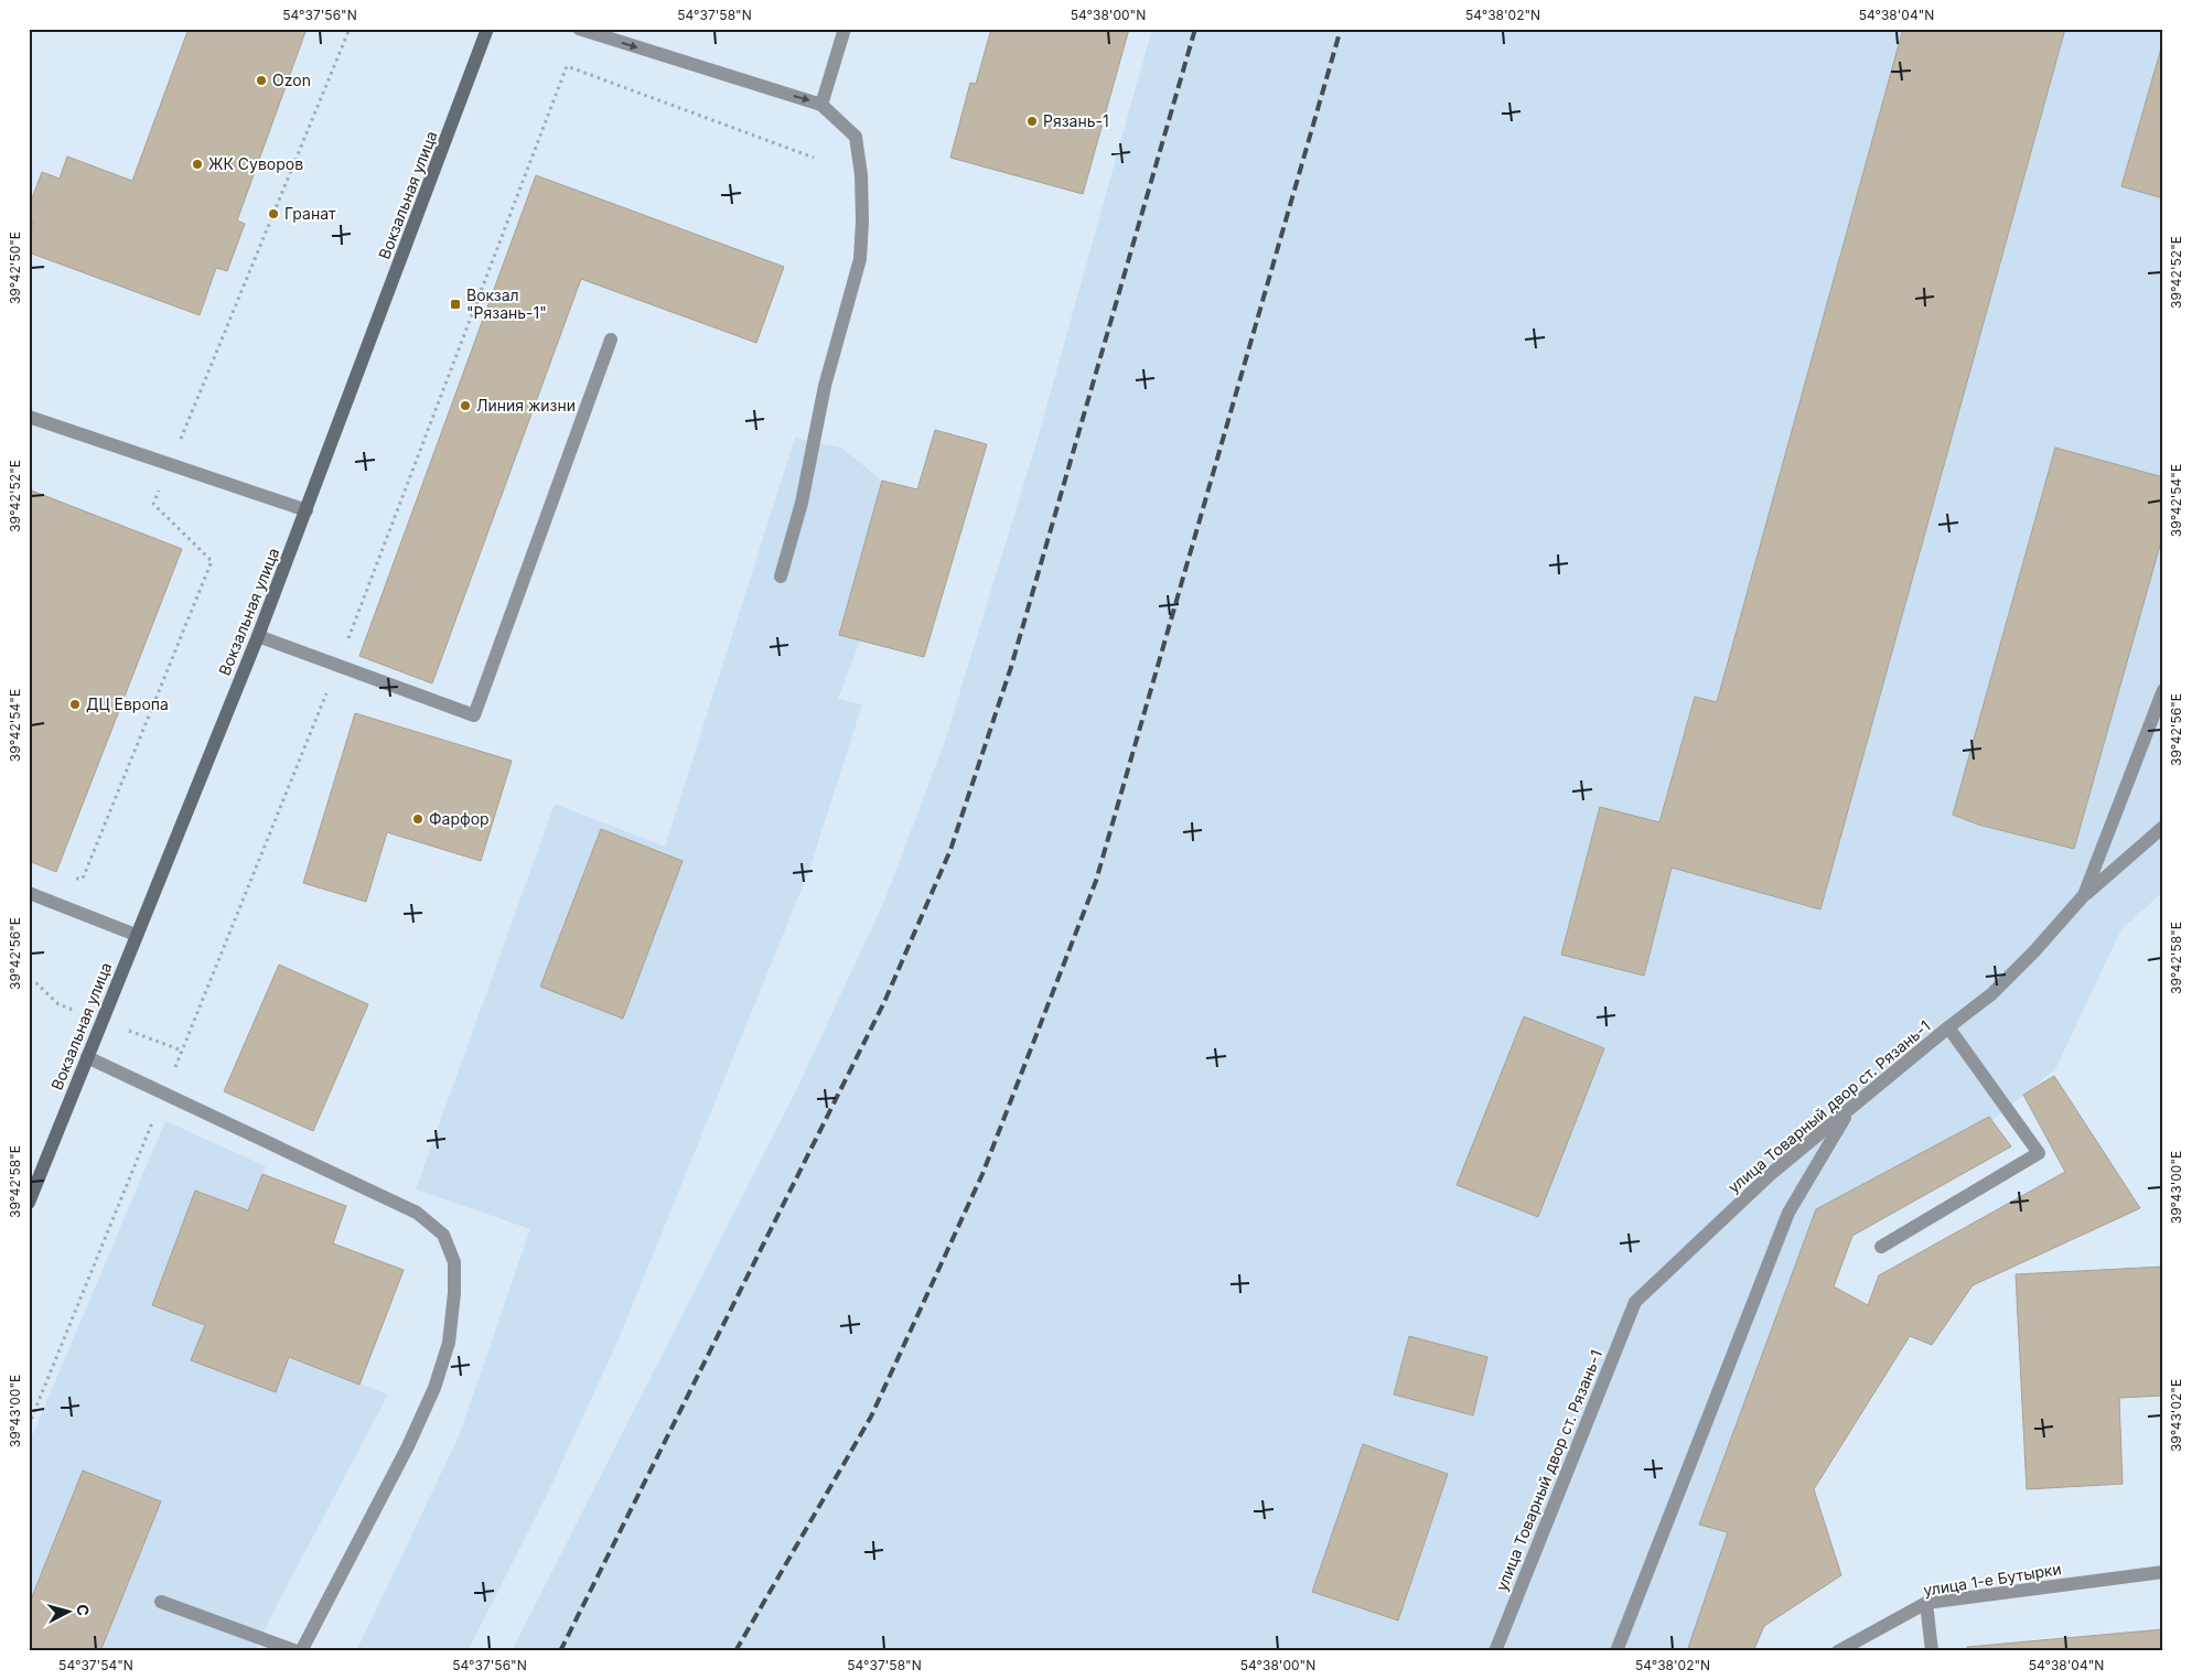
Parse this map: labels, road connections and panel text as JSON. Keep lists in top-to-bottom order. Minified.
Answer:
{"streets":{"main road":["Вокзальная улица"],"street":["улица Товарный двор ст. Рязань-1","улица 1-е Бутырки"]},"places":{"other":["Ozon","Рязань-1","ЖК Суворов","Гранат","Линия жизни","ДЦ Европа","Фарфор"],"transit":["Вокзал \"Рязань-1\""]},"north":"right","coordinates":["54°37'56\"N","54°37'58\"N","54°38'00\"N","54°38'02\"N","54°38'04\"N","39°42'50\"E","39°42'52\"E","39°42'54\"E","39°42'56\"E","39°42'58\"E","39°43'00\"E","39°43'02\"E","54°37'54\"N"]}
